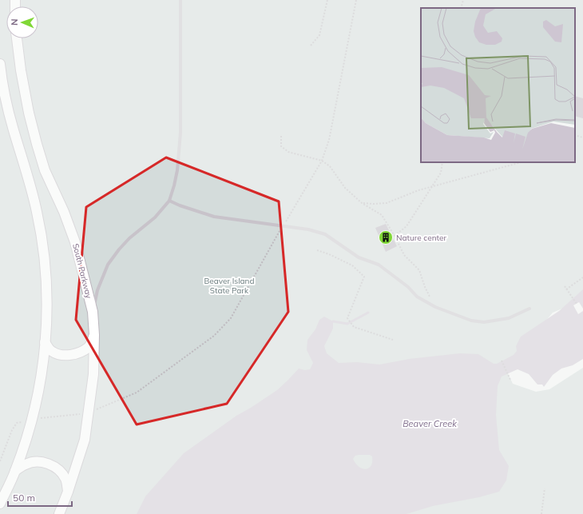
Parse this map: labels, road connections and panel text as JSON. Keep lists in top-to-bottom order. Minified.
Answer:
{"streets":{"street":["South Parkway"]},"water":["Beaver Creek"],"parks":["Beaver Island State Park"],"places":{"building":["Nature center"]},"scale_bar":"50 m","north":"left"}
